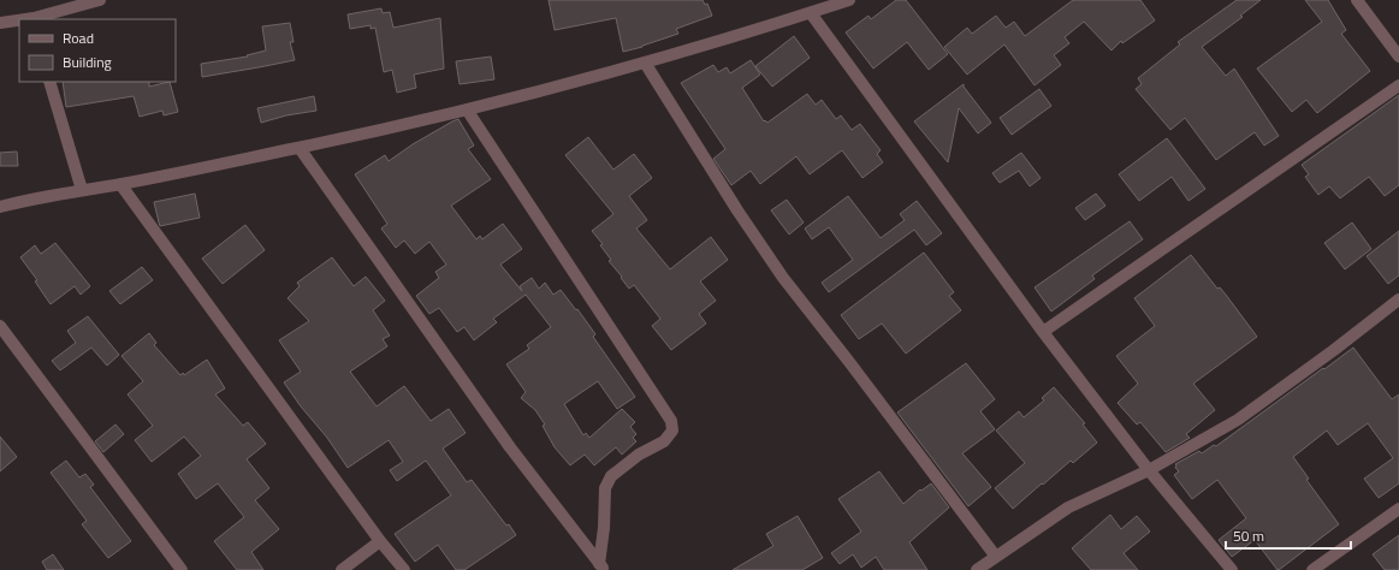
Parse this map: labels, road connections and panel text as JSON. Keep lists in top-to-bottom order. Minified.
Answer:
{"legend":["Road","Building"],"scale_bar":"50 m"}
